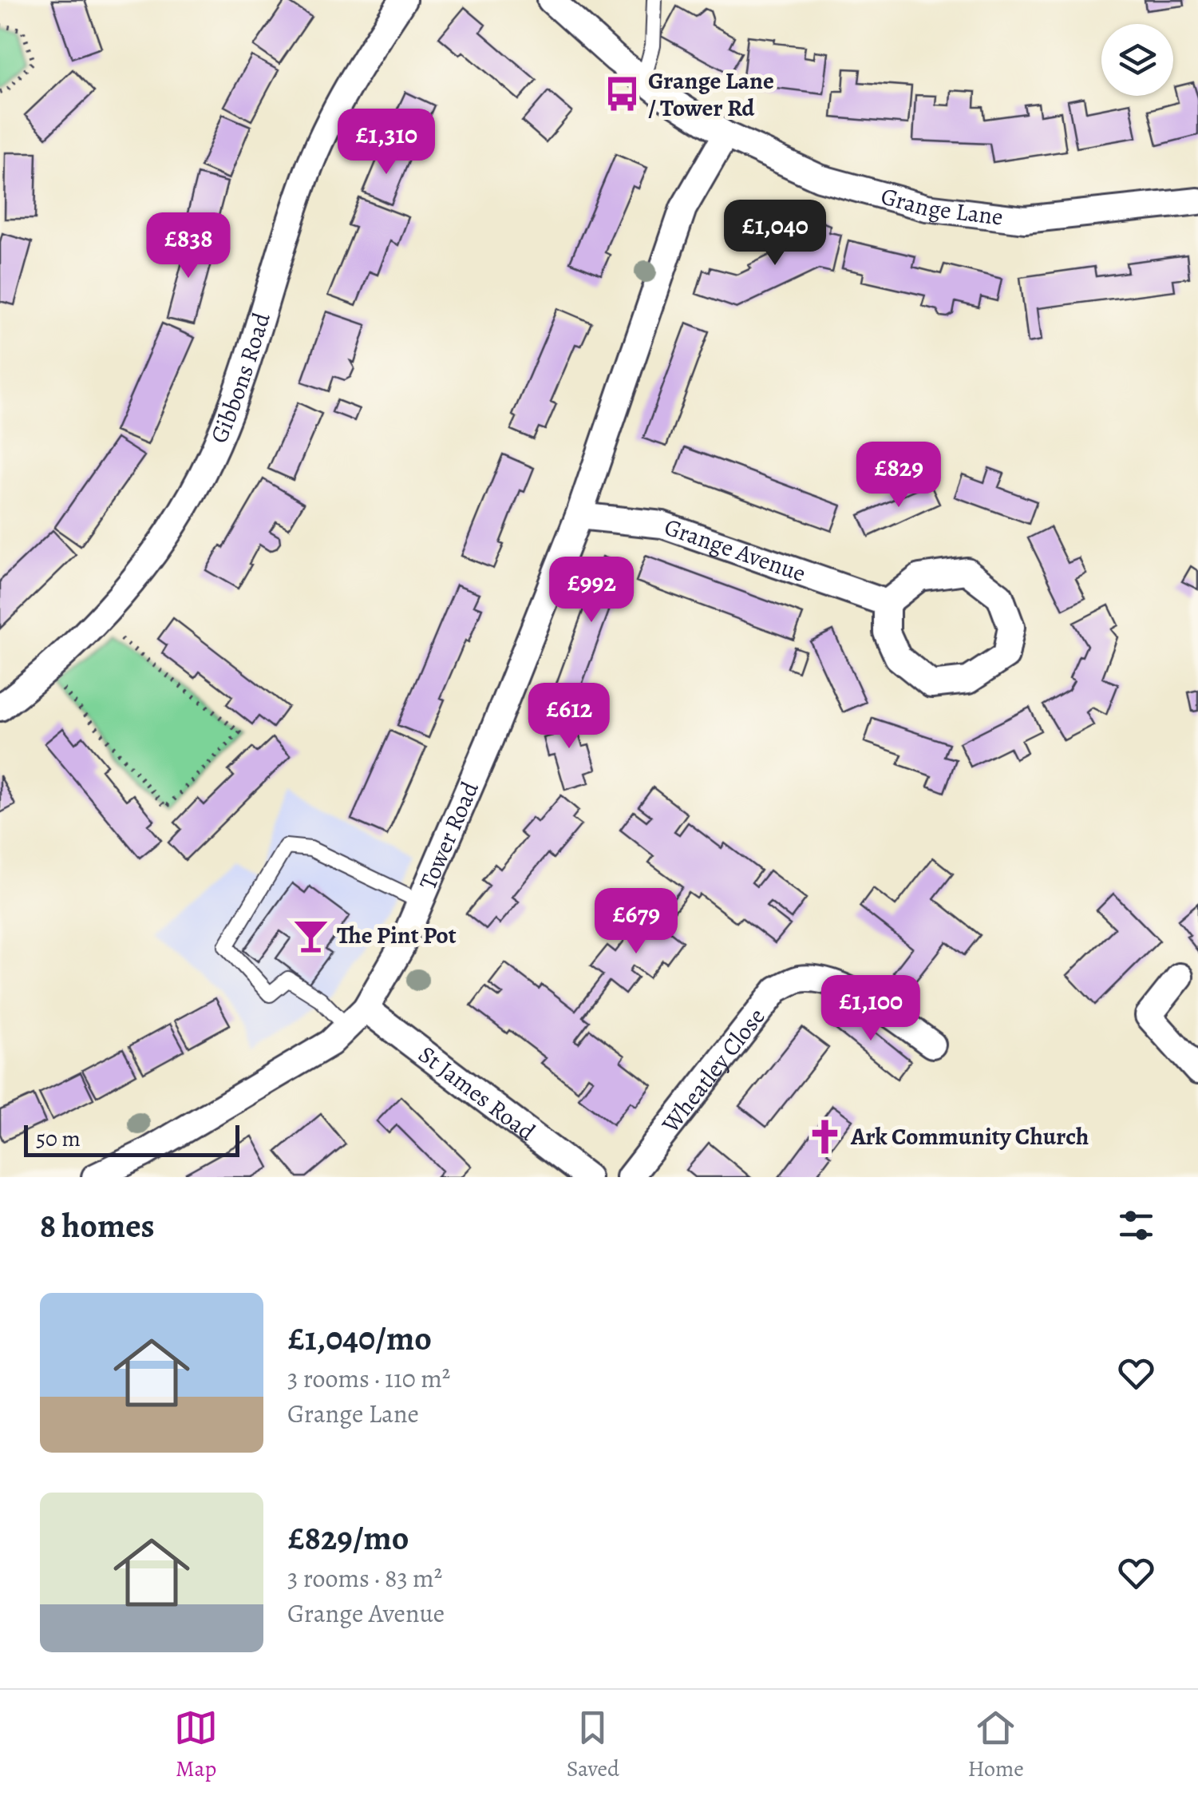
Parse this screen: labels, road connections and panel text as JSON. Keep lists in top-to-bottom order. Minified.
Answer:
{"streets":{"street":["Grange Lane","Gibbons Road","Grange Avenue","Tower Road","Wheatley Close","St James Road"]},"crossings":[["Grange Lane","Tower Road"],["Grange Avenue","Tower Road"],["Tower Road","St James Road"]],"places":{"bus stop":["Grange Lane / Tower Rd"],"bar":["The Pint Pot"],"church":["Ark Community Church"]},"scale_bar":"50 m","page":{"price":["£1,310","£1,040","£838","£829","£992","£612","£679","£1,100"],"scale":"50 m","heading":"8 homes","list":[{"name":"£1,040/mo","note":"3 rooms · 110 m² · Grange Lane"},{"name":"£829/mo","note":"3 rooms · 83 m² · Grange Avenue"}],"tabs":["Map","Saved","Home"]}}
